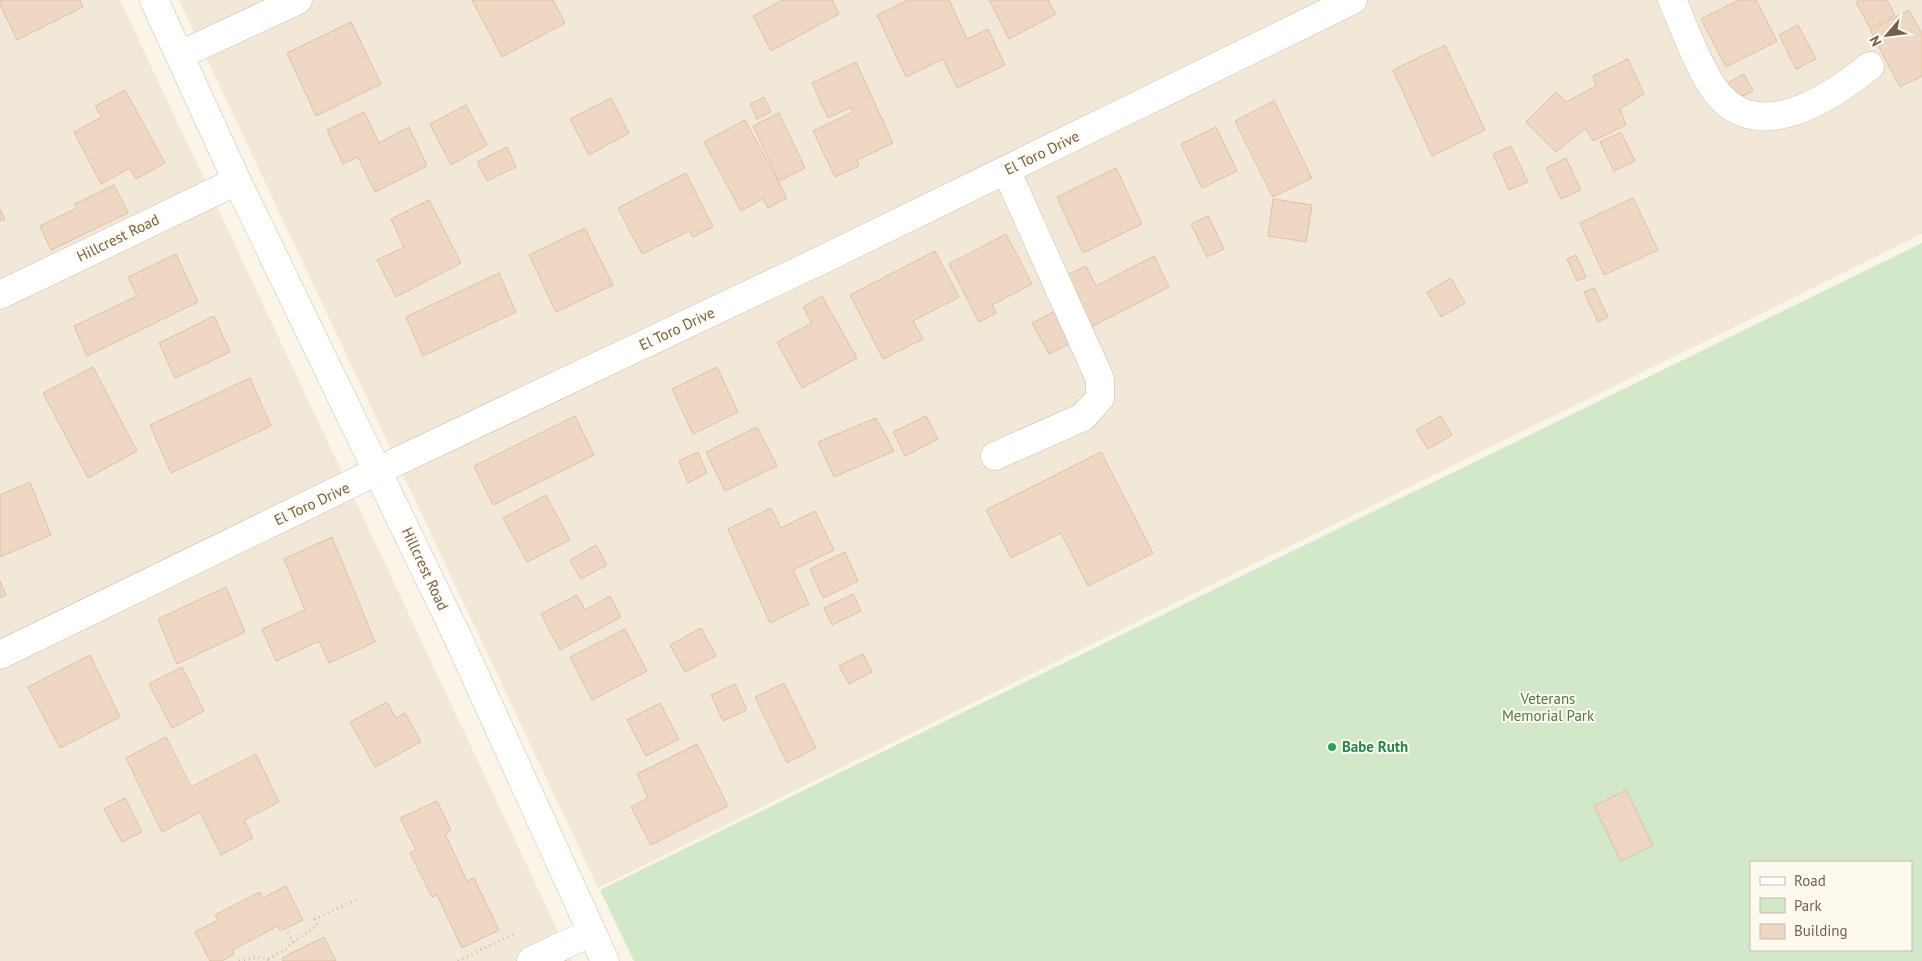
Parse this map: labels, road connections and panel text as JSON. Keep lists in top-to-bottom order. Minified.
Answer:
{"streets":{"street":["El Toro Drive","Hillcrest Road"]},"crossings":[["El Toro Drive","Hillcrest Road"]],"parks":["Veterans Memorial Park"],"places":["Babe Ruth"],"legend":["Road","Park","Building"],"north":"bottom left"}
